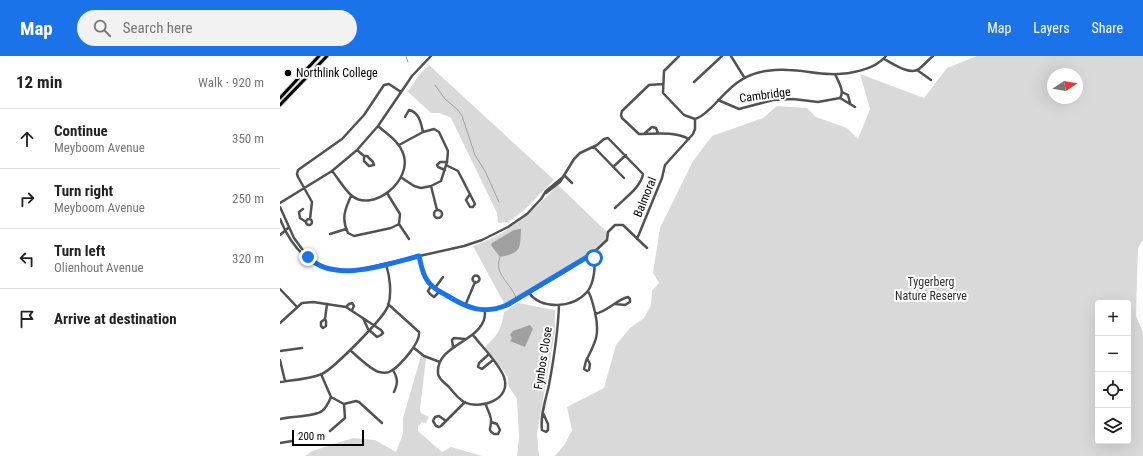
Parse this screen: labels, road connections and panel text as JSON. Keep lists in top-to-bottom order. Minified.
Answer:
{"streets":{"street":["Cambridge","Balmoral","Fynbos Close"]},"parks":["Tygerberg Nature Reserve"],"places":["Northlink College"],"scale_bar":"200 m","north":"right","page":{"header":"Map","search":"Search here","nav":["Map","Layers","Share"],"heading":["12 min","Walk · 920 m"],"list":[["Continue","Meyboom Avenue","350 m"],["Turn right","Meyboom Avenue","250 m"],["Turn left","Olienhout Avenue","320 m"],"Arrive at destination"],"map_buttons":["+","−"],"scale":"200 m"}}
